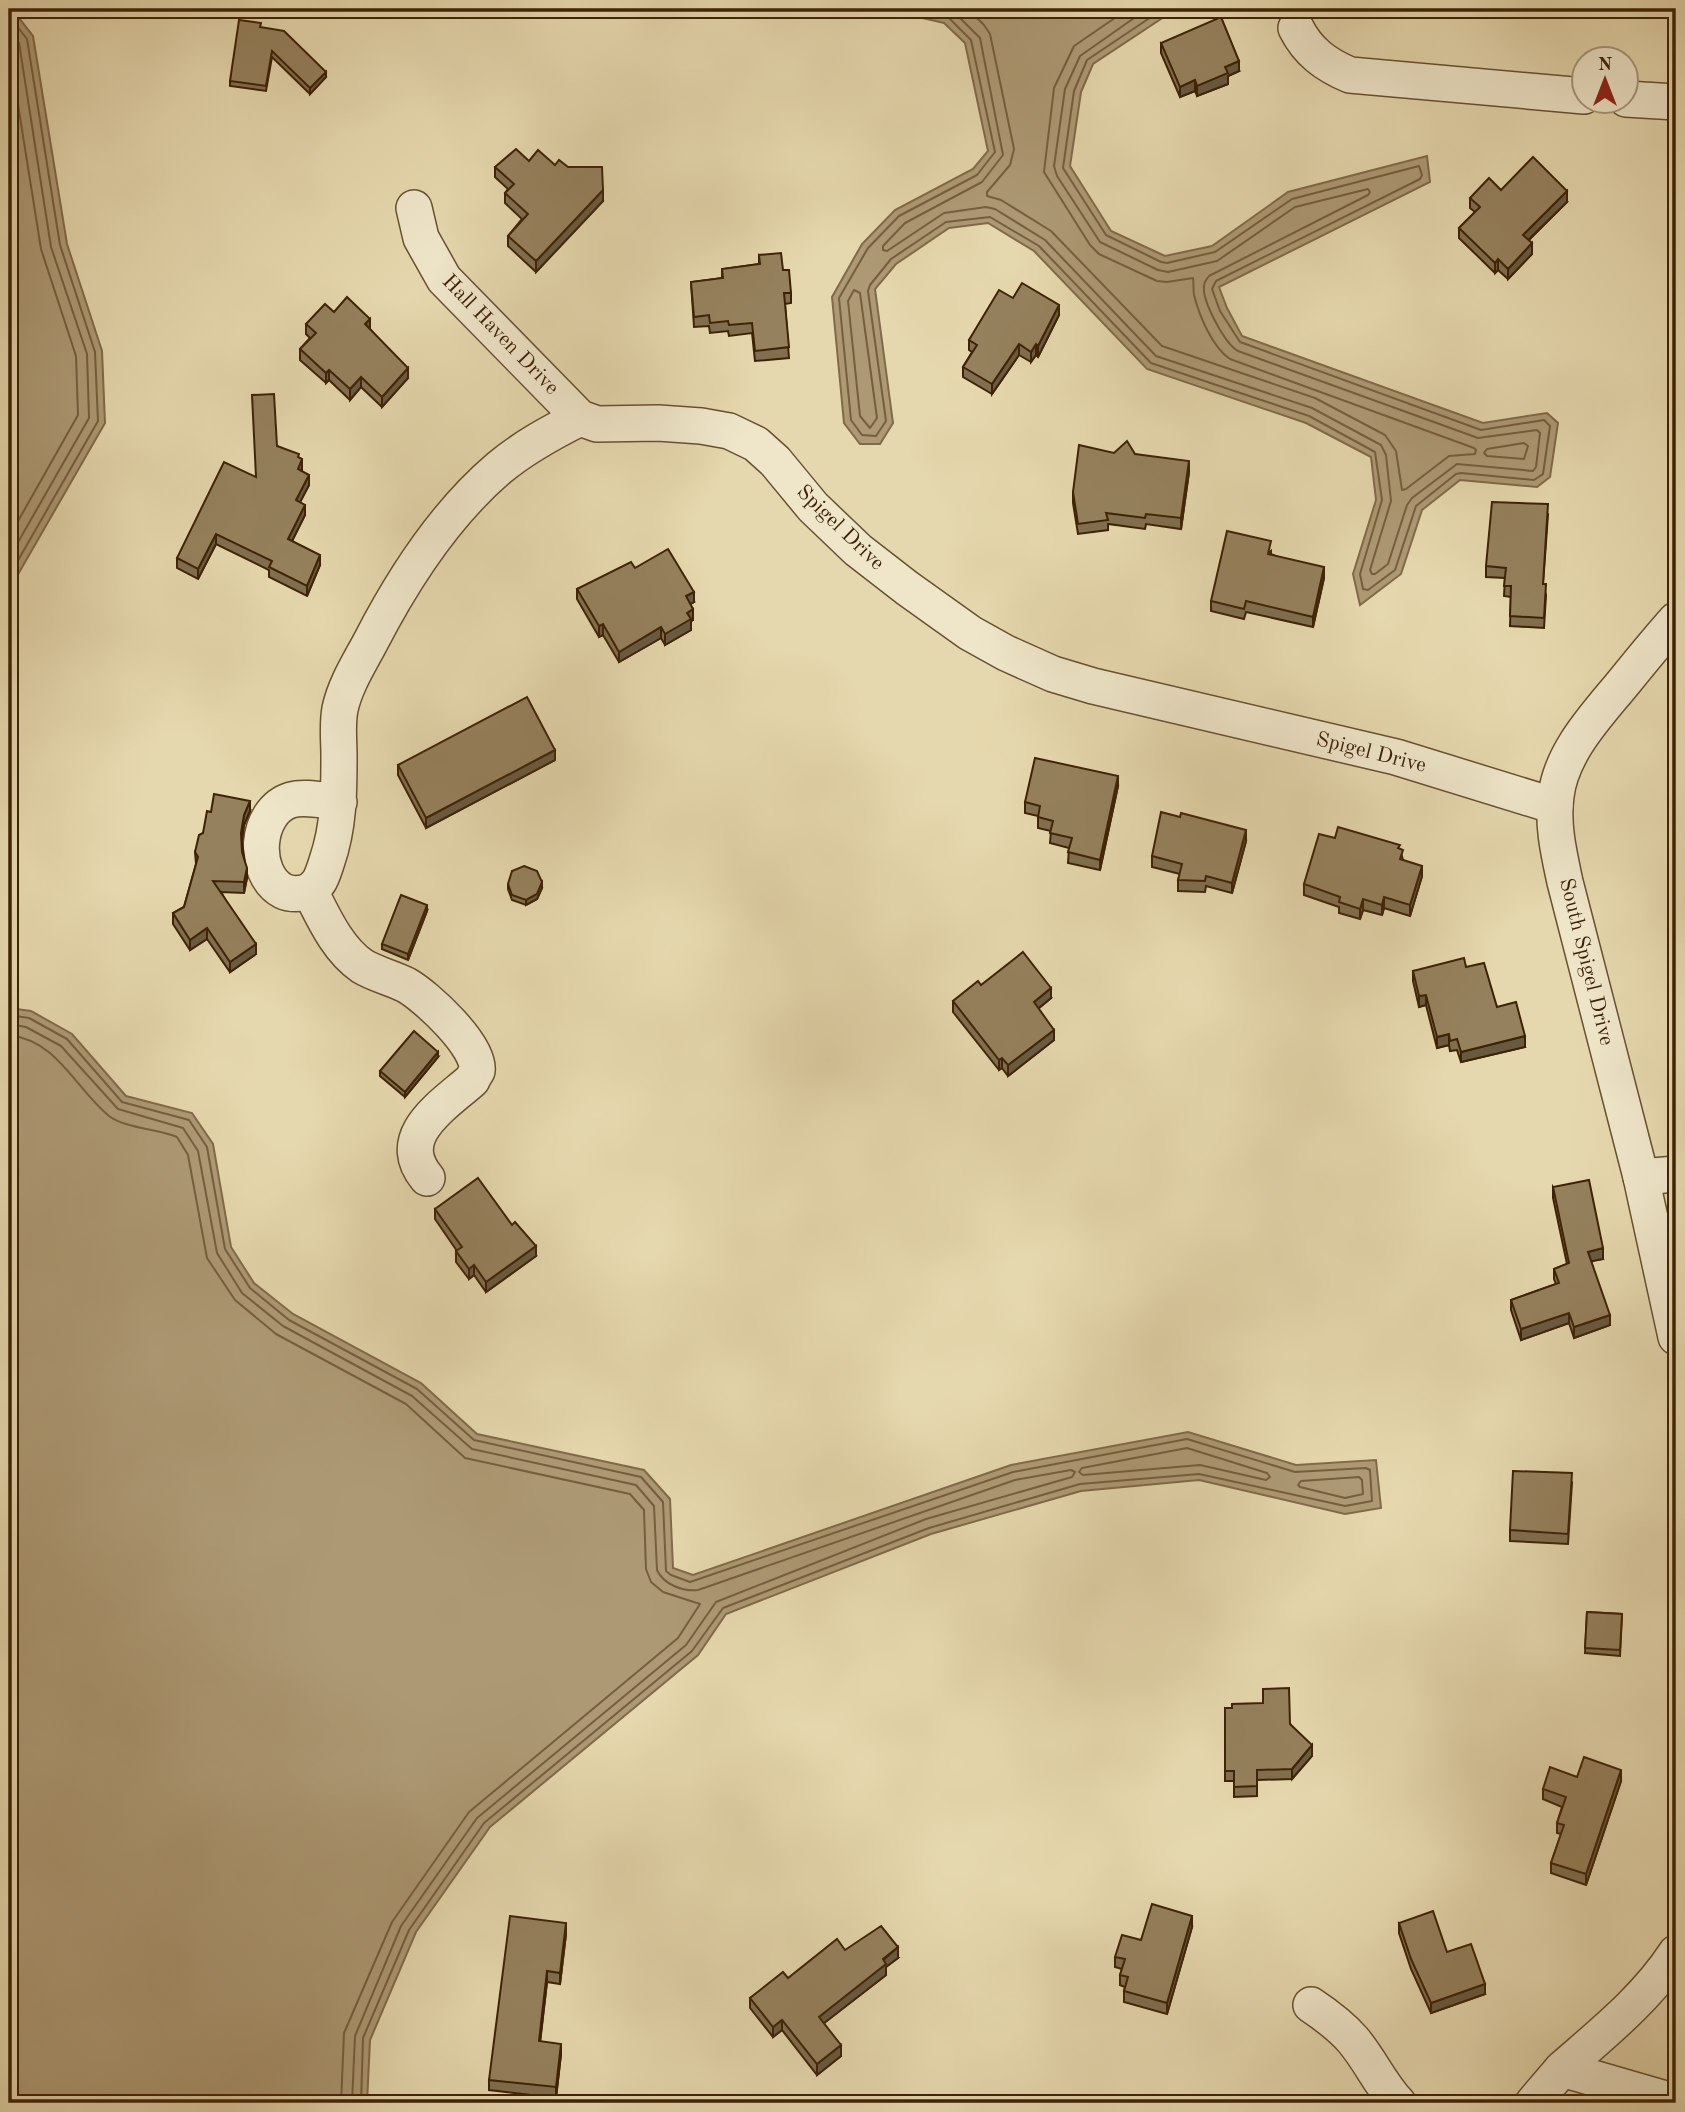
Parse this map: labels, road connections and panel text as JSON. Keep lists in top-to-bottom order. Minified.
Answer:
{"streets":{"street":["Hall Haven Drive","Spigel Drive","South Spigel Drive"]},"crossings":[["Hall Haven Drive","Spigel Drive"],["Spigel Drive","South Spigel Drive"]],"north":"top"}
